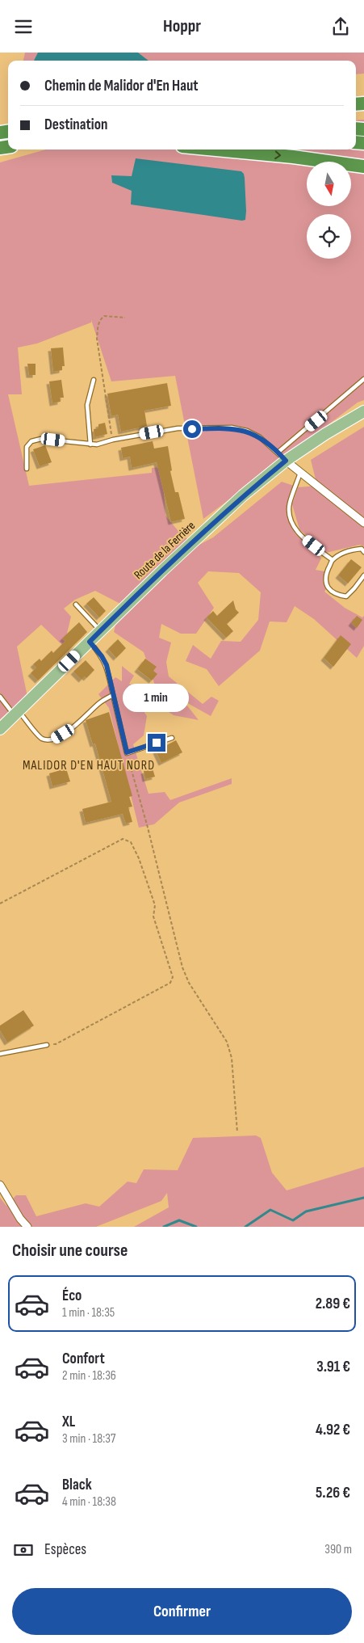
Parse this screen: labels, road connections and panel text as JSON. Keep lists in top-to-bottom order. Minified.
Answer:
{"streets":{"main road":["Route de la Ferrière"]},"districts":["MALIDOR D'EN HAUT NORD"],"north":"bottom","page":{"header":"Hoppr","banner":["Chemin de Malidor d'En Haut","Destination"],"bubble":"1 min","heading":"Choisir une course","list":[{"name":"Éco","note":"1 min · 18:35","value":"2.89 €"},{"name":"Confort","note":"2 min · 18:36","value":"3.91 €"},{"name":"XL","note":"3 min · 18:37","value":"4.92 €"},{"name":"Black","note":"4 min · 18:38","value":"5.26 €"}],"pay":["Espèces","390 m"],"buttons":"Confirmer"}}
